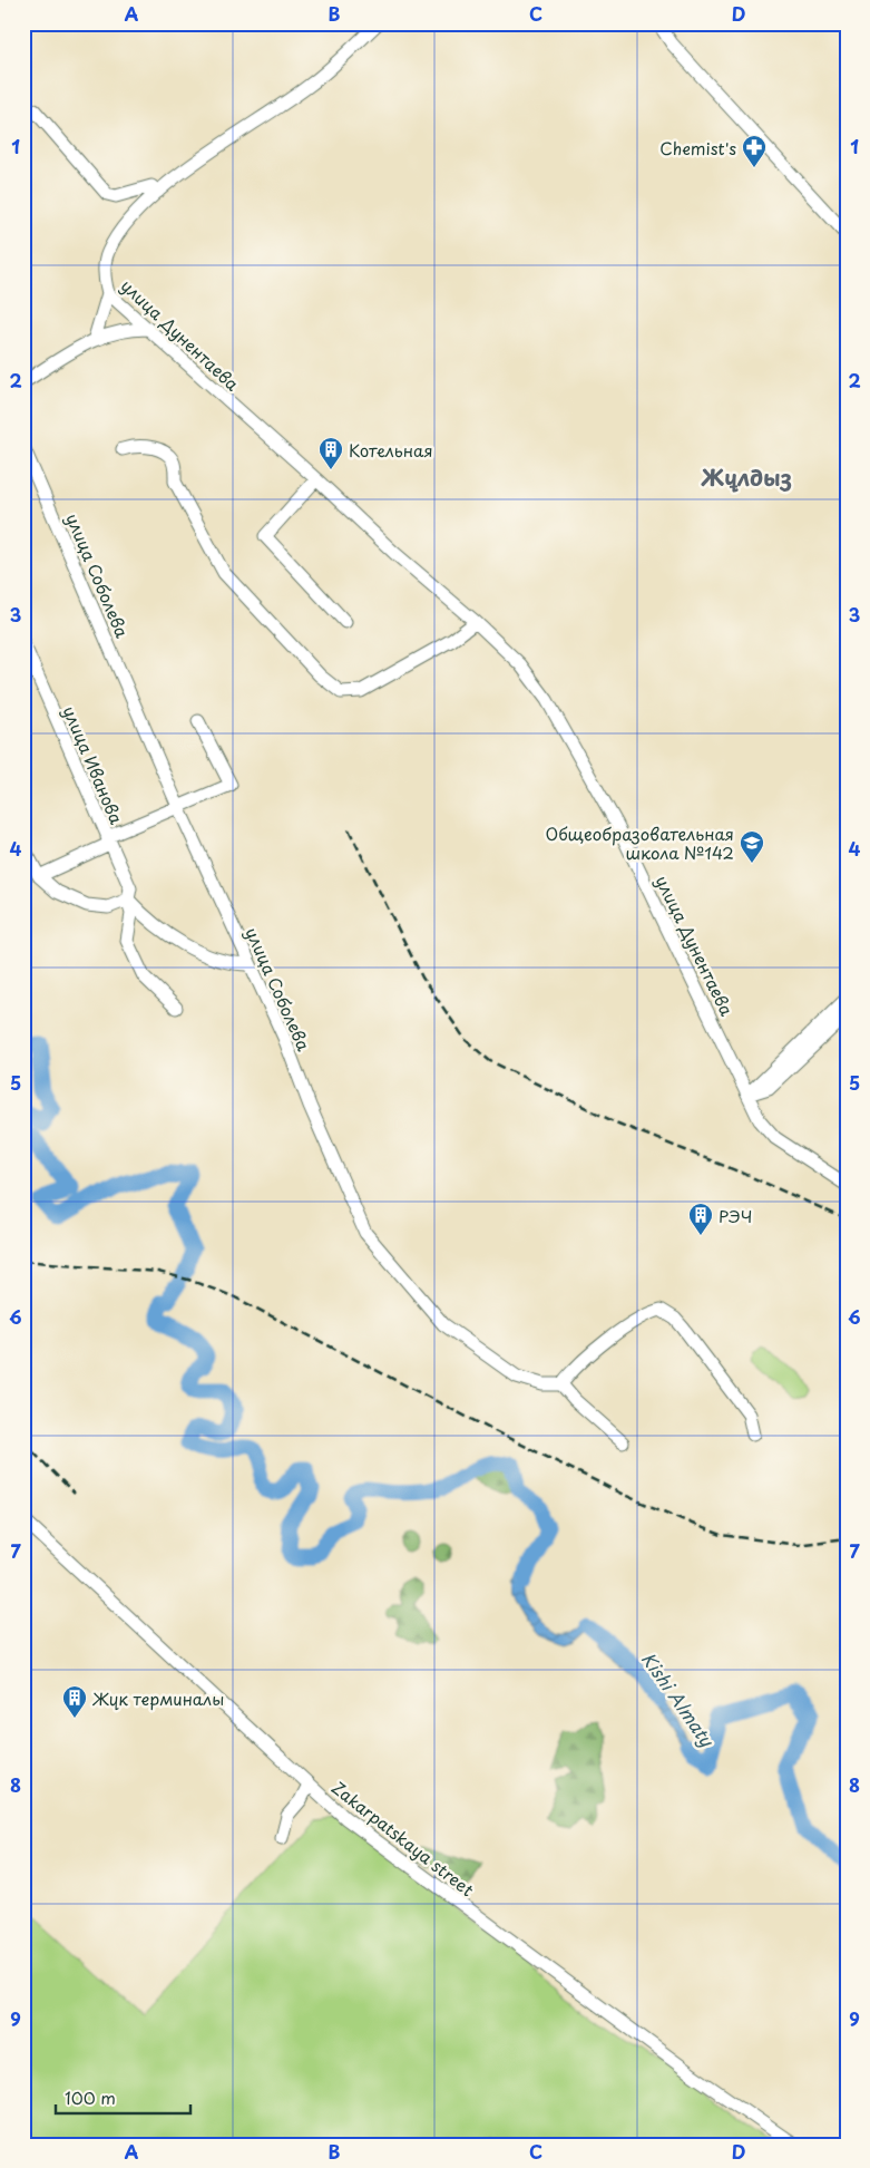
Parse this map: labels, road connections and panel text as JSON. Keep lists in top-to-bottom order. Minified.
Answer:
{"streets":{"street":["улица Дунентаева","улица Соболева","улица Иванова","Zakarpatskaya street"]},"districts":["Жұлдыз"],"water":["Kіshі Almaty"],"places":{"pharmacy":["Chemist's"],"building":["Котельная","РЭЧ","Жүк терминалы"],"school or university":["Общеобразовательная школа №142"]},"scale_bar":"100 m","grid":{"columns":["A","B","C","D"],"rows":["1","2","3","4","5","6","7","8","9"]}}
